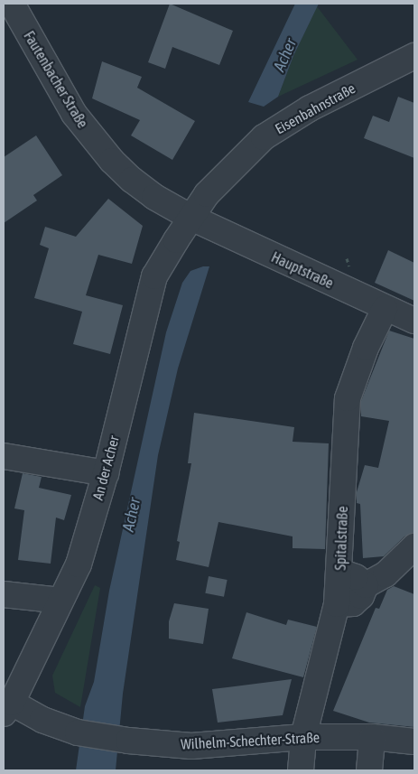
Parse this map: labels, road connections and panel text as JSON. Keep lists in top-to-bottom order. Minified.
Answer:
{"streets":{"street":["Fautenbacher Straße","Eisenbahnstraße","Hauptstraße","An der Acher","Spitalstraße","Wilhelm-Schechter-Straße"]},"crossings":[["Fautenbacher Straße","Eisenbahnstraße"],["Fautenbacher Straße","Hauptstraße"],["Fautenbacher Straße","An der Acher"],["Eisenbahnstraße","Hauptstraße"],["Eisenbahnstraße","An der Acher"],["Hauptstraße","An der Acher"],["Hauptstraße","Spitalstraße"],["An der Acher","Wilhelm-Schechter-Straße"],["Spitalstraße","Wilhelm-Schechter-Straße"]],"water":["Acher"]}
